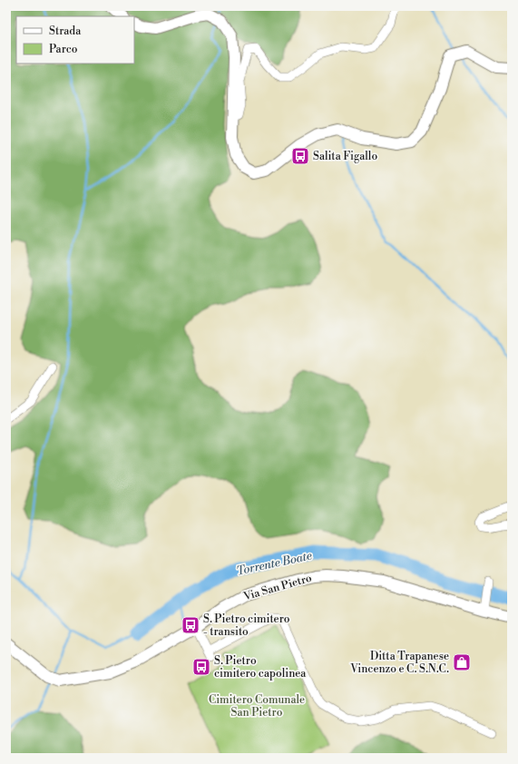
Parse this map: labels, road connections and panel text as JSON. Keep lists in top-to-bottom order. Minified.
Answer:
{"streets":{"street":["Via San Pietro"]},"water":["Torrente Boate"],"parks":["Cimitero Comunale San Pietro"],"places":{"bus stop":["Salita Figallo","S. Pietro cimitero - transito","S. Pietro cimitero capolinea"],"shop":["Ditta Trapanese Vincenzo e C. S.N.C."]},"legend":["Strada","Parco"]}
